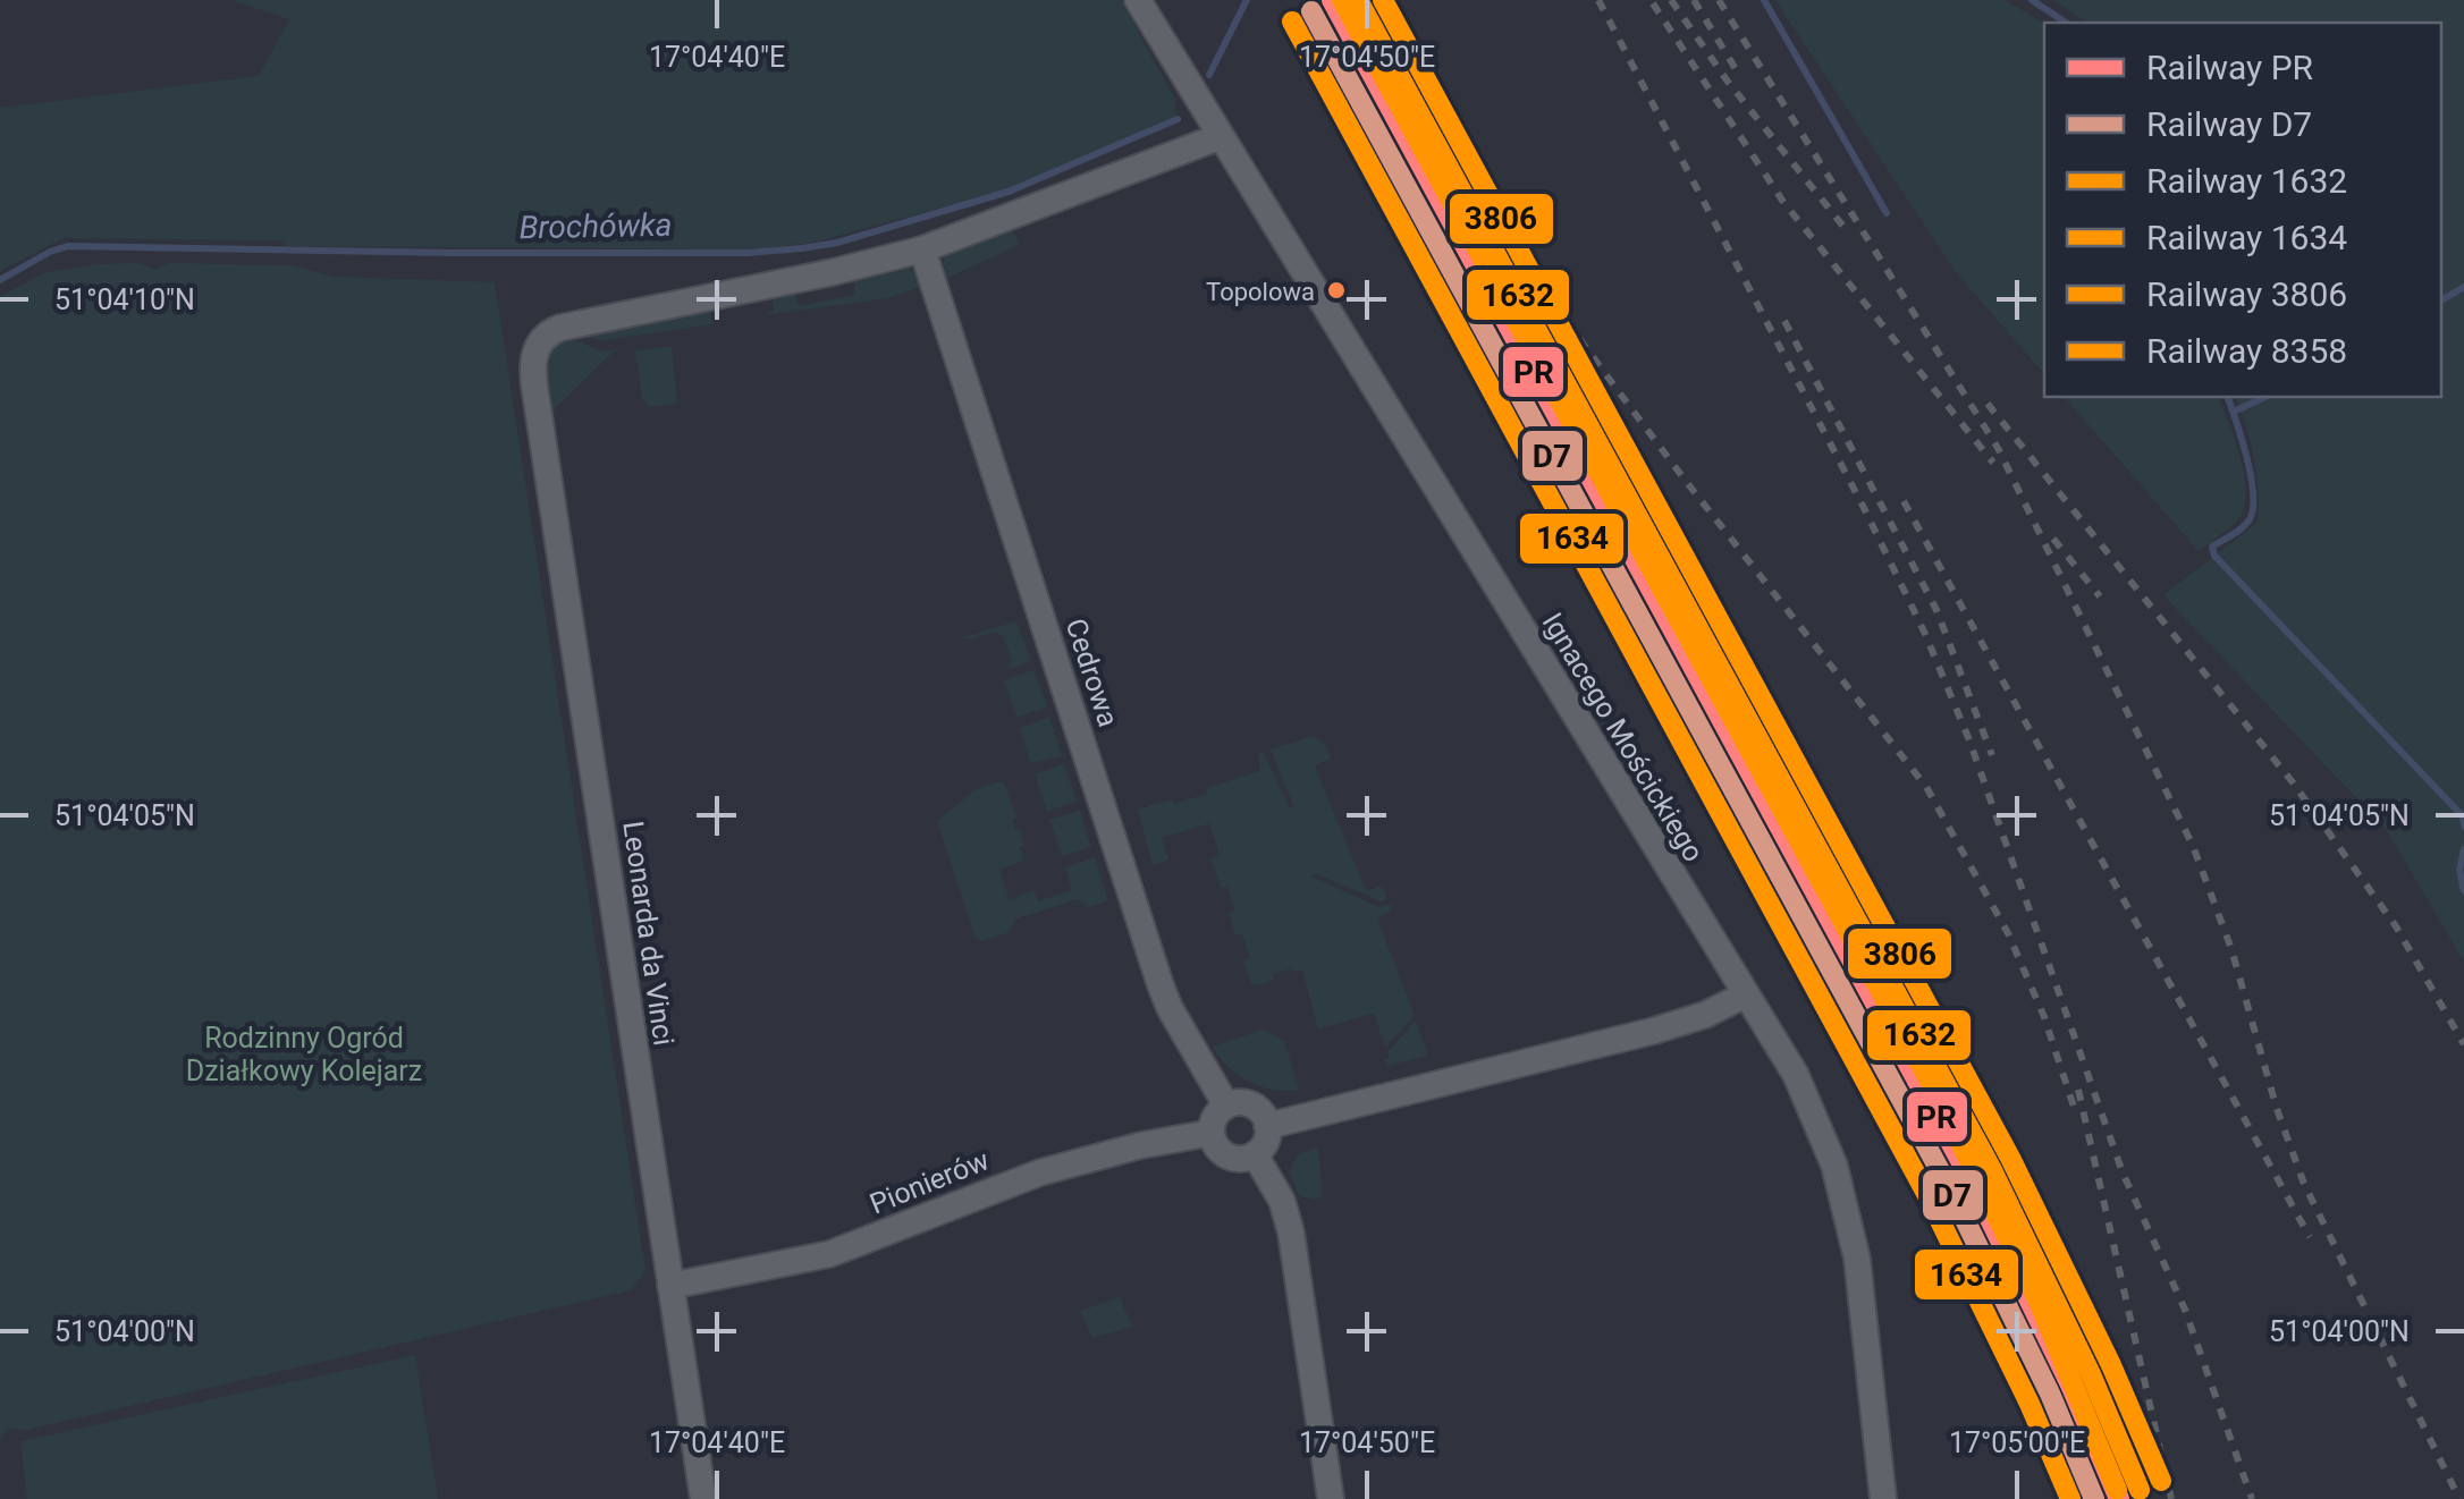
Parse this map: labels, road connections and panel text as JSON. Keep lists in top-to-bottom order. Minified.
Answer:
{"streets":{"street":["Cedrowa","Ignacego Mościckiego","Leonarda da Vinci","Pionierów"]},"crossings":[["Cedrowa","Leonarda da Vinci"],["Cedrowa","Pionierów"],["Leonarda da Vinci","Pionierów"]],"water":["Brochówka"],"parks":["Rodzinny Ogród Działkowy Kolejarz"],"places":["Topolowa"],"lines":["rail line PR","rail line 1632","rail line 3806","rail line 8358","rail line D7","rail line 1634"],"legend":["Railway PR","Railway D7","Railway 1632","Railway 1634","Railway 3806","Railway 8358"],"coordinates":["17°04'40\"E","17°04'50\"E","51°04'10\"N","51°04'05\"N","51°04'00\"N","17°05'00\"E"]}
